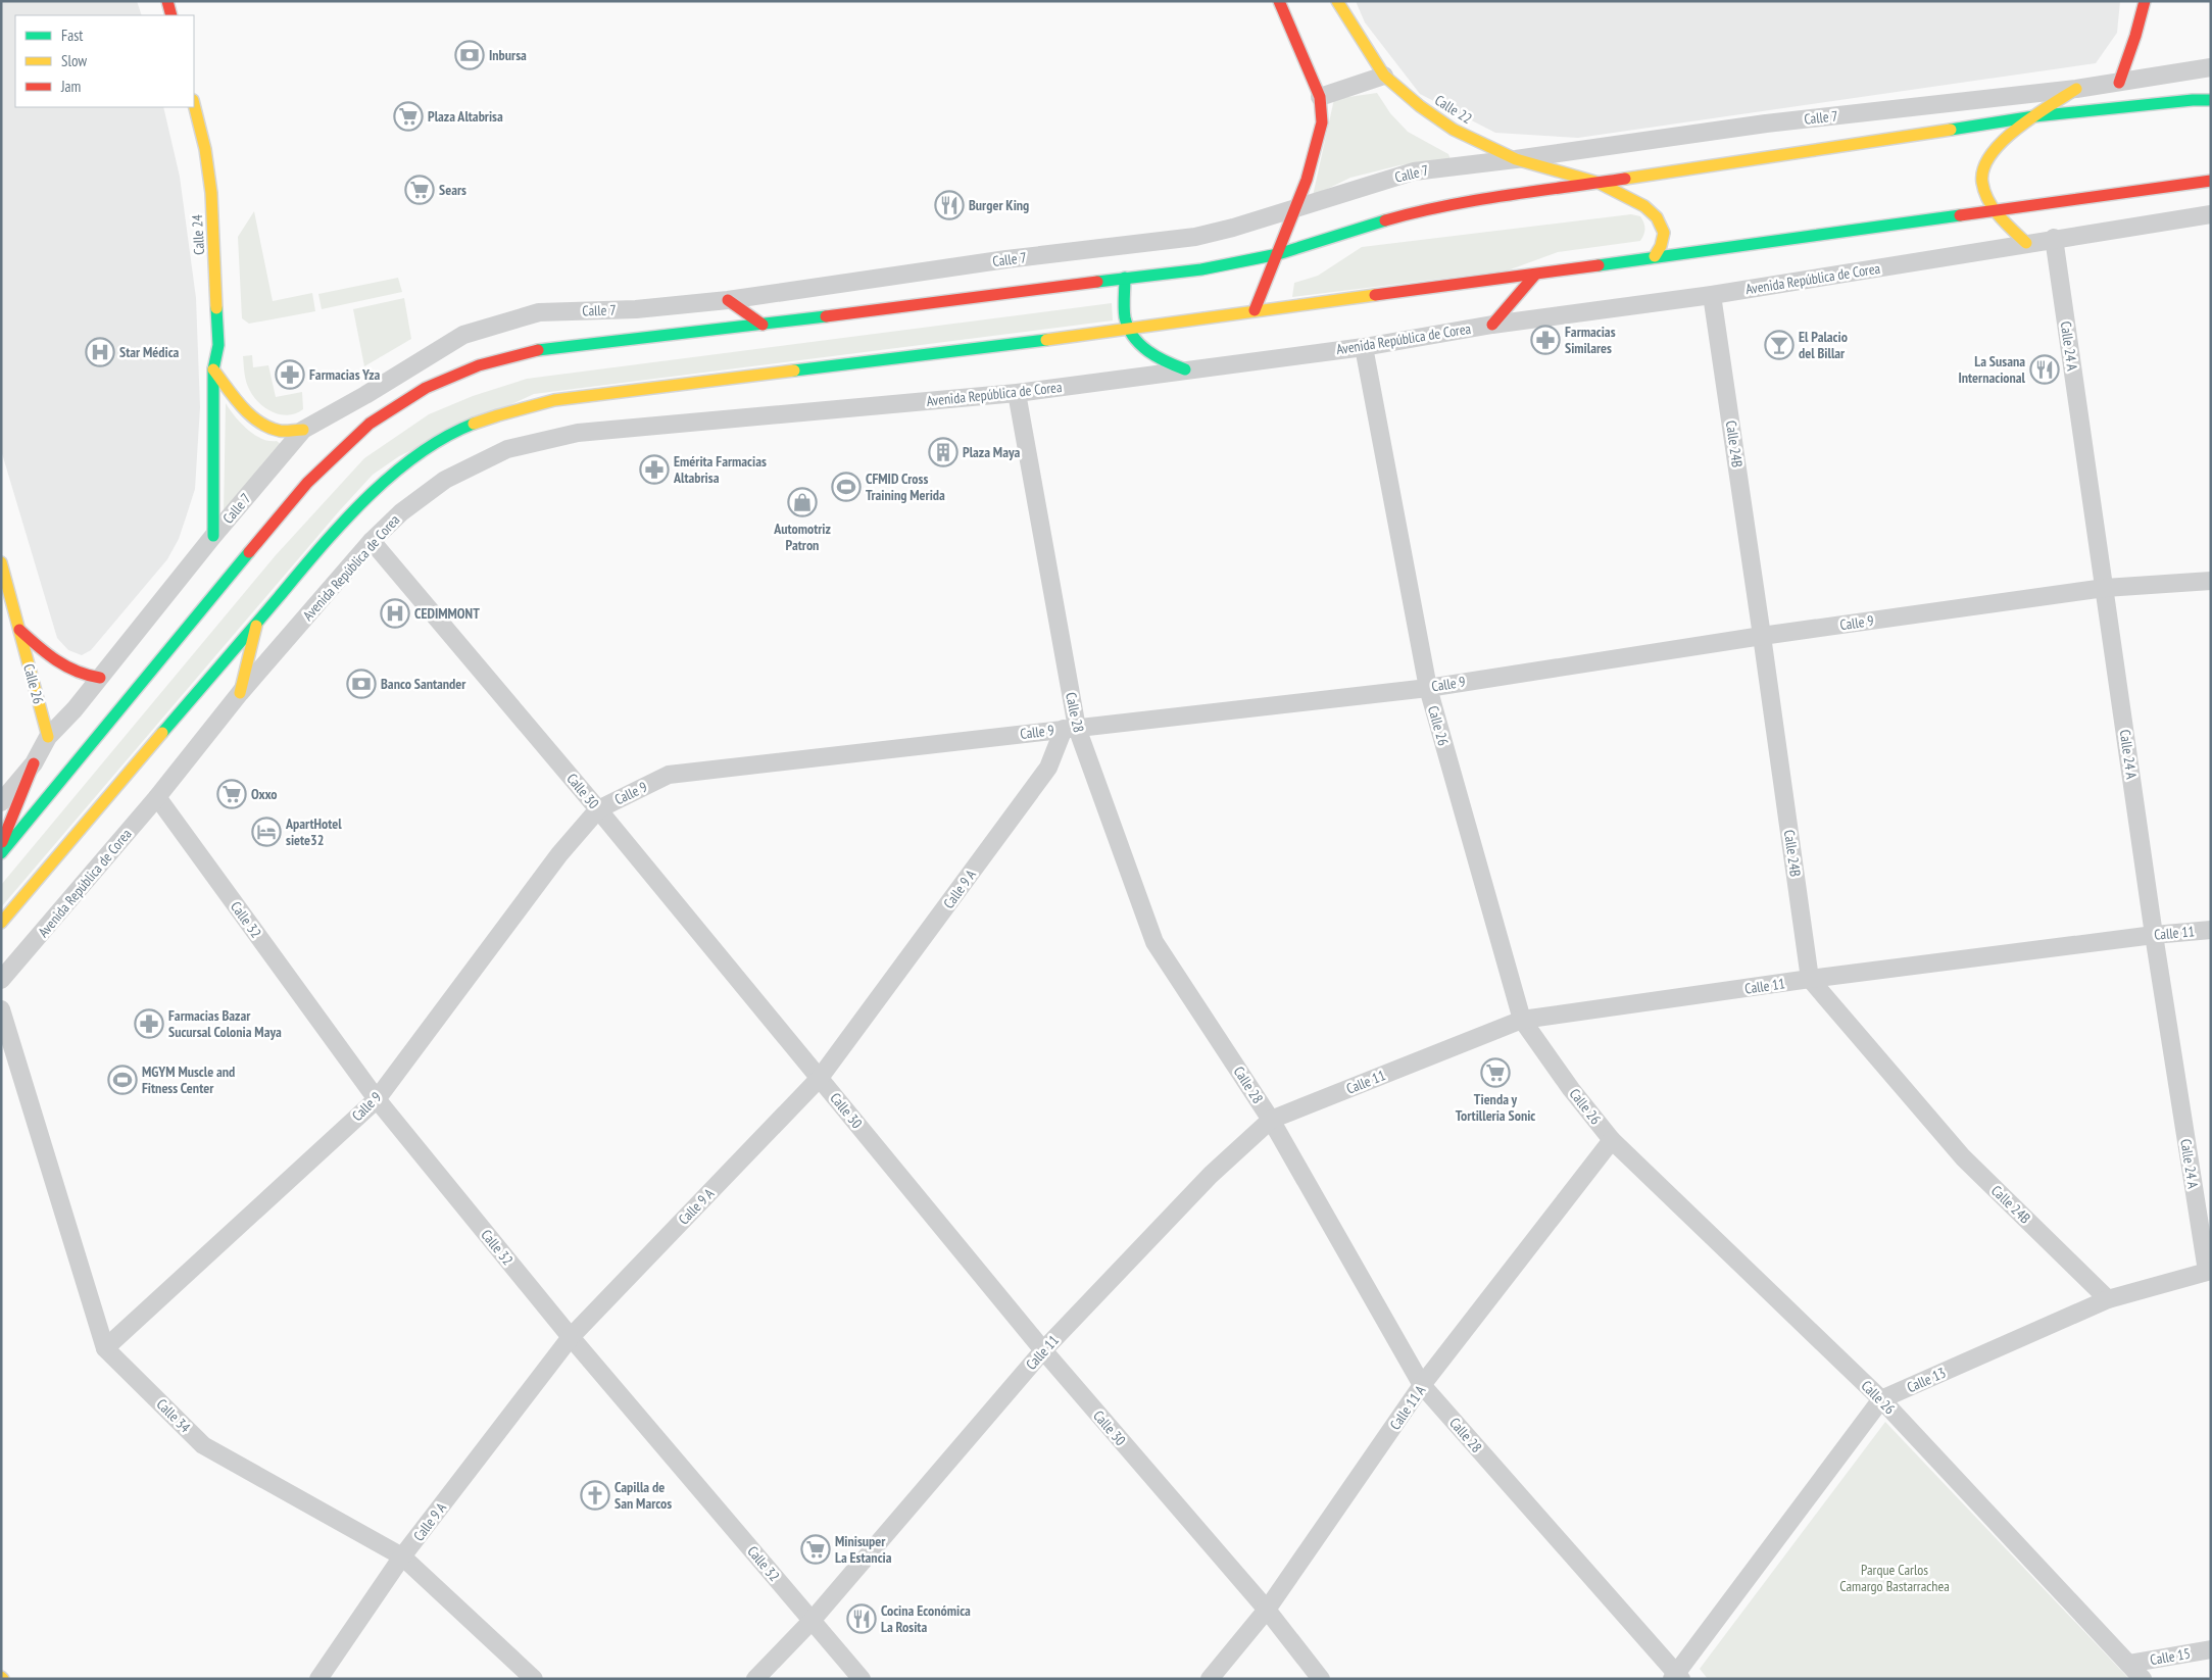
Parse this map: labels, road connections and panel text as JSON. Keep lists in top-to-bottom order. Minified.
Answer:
{"streets":{"main road":["Calle 22","Calle 24","Calle 26"],"street":["Calle 7","Avenida República de Corea","Calle 24 A","Calle 24B","Calle 9","Calle 28","Calle 30","Calle 9 A","Calle 32","Calle 11","Calle 13","Calle 11 A","Calle 34","Calle 15"]},"crossings":[["Calle 22","Calle 7"],["Calle 7","Calle 24"],["Calle 7","Calle 26"],["Avenida República de Corea","Calle 24 A"],["Avenida República de Corea","Calle 24B"],["Avenida República de Corea","Calle 26"],["Avenida República de Corea","Calle 28"],["Avenida República de Corea","Calle 30"],["Avenida República de Corea","Calle 32"],["Calle 24 A","Calle 9"],["Calle 24 A","Calle 11"],["Calle 24 A","Calle 13"],["Calle 24B","Calle 9"],["Calle 24B","Calle 11"],["Calle 24B","Calle 13"],["Calle 9","Calle 26"],["Calle 9","Calle 28"],["Calle 9","Calle 30"],["Calle 9","Calle 9 A"],["Calle 9","Calle 32"],["Calle 9","Calle 34"],["Calle 26","Calle 11"],["Calle 26","Calle 13"],["Calle 26","Calle 11 A"],["Calle 26","Calle 15"],["Calle 28","Calle 9 A"],["Calle 28","Calle 11"],["Calle 28","Calle 13"],["Calle 28","Calle 11 A"],["Calle 30","Calle 9 A"],["Calle 30","Calle 11"],["Calle 30","Calle 11 A"],["Calle 9 A","Calle 32"],["Calle 9 A","Calle 34"],["Calle 32","Calle 11"]],"parks":["Parque Carlos Camargo Bastarrachea"],"places":{"bank":["Inbursa","Banco Santander"],"supermarket":["Plaza Altabrisa","Sears","Oxxo","Tienda y Tortilleria Sonic","Minisuper La Estancia"],"restaurant":["Burger King","La Susana Internacional","Cocina Económica La Rosita"],"pharmacy":["Farmacias Similares","Farmacias Yza","Emérita Farmacias Altabrisa","Farmacias Bazar Sucursal Colonia Maya"],"bar":["El Palacio del Billar"],"hospital":["Star Médica","CEDIMMONT"],"building":["Plaza Maya"],"sports":["CFMID Cross Training Merida","MGYM Muscle and Fitness Center"],"shop":["Automotriz Patron"],"hotel":["ApartHotel siete32"],"church":["Capilla de San Marcos"]},"legend":["Fast","Slow","Jam"]}
